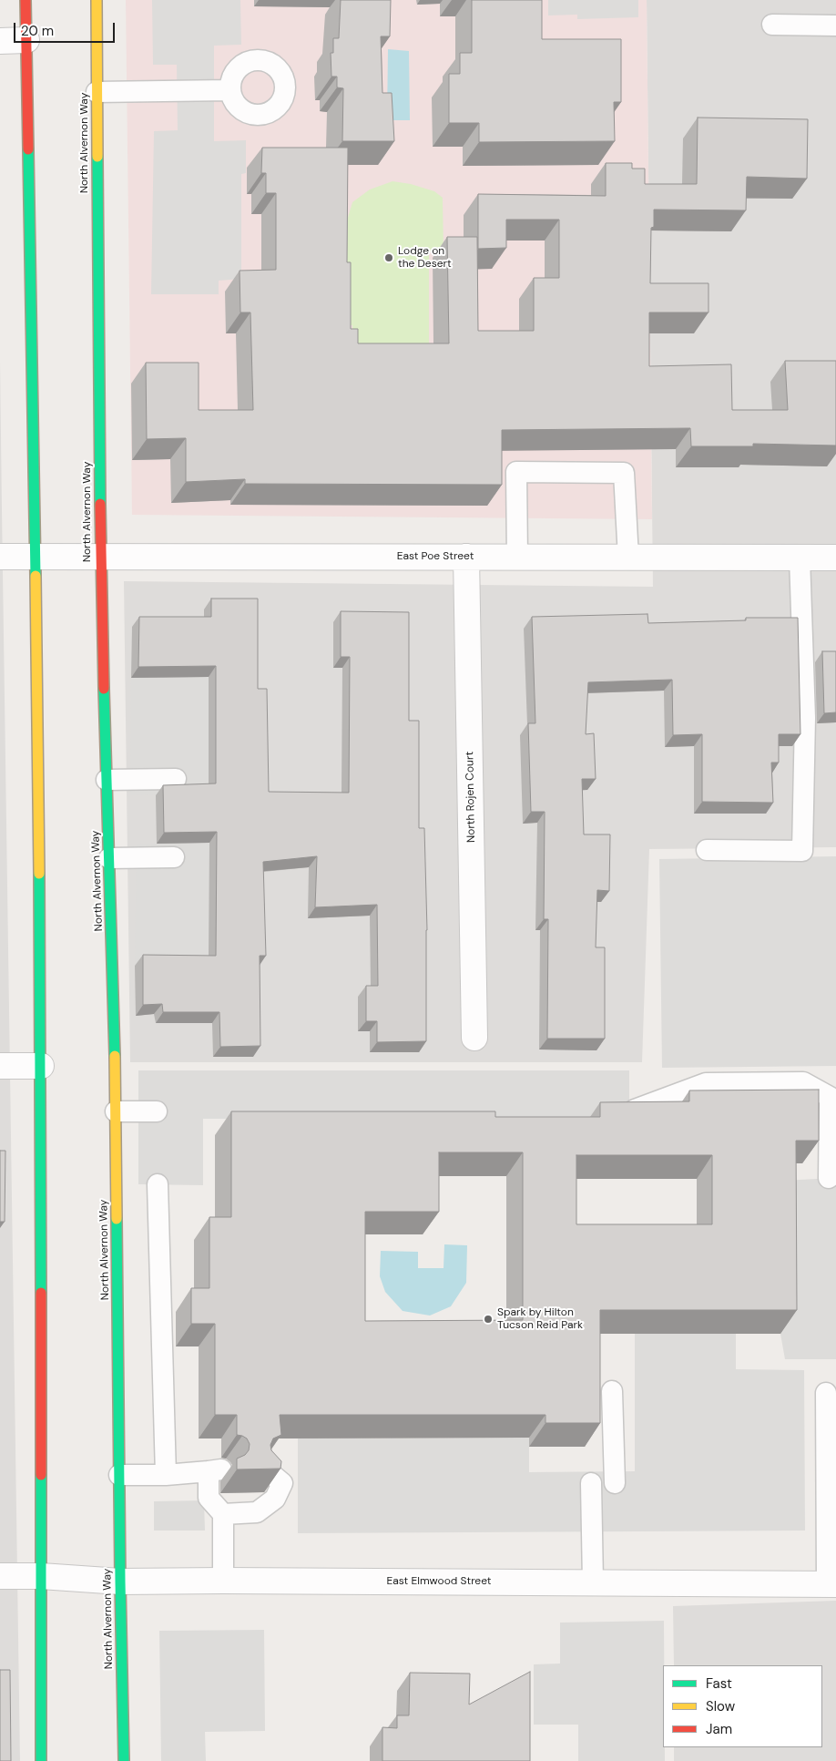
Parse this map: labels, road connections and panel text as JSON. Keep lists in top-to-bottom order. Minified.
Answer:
{"streets":{"main road":["North Alvernon Way"],"street":["East Poe Street","North Rojen Court","East Elmwood Street"]},"crossings":[["North Alvernon Way","East Poe Street"],["North Alvernon Way","East Elmwood Street"],["East Poe Street","North Rojen Court"]],"places":["Lodge on the Desert","Spark by Hilton Tucson Reid Park"],"legend":["Fast","Slow","Jam"],"scale_bar":"20 m"}
